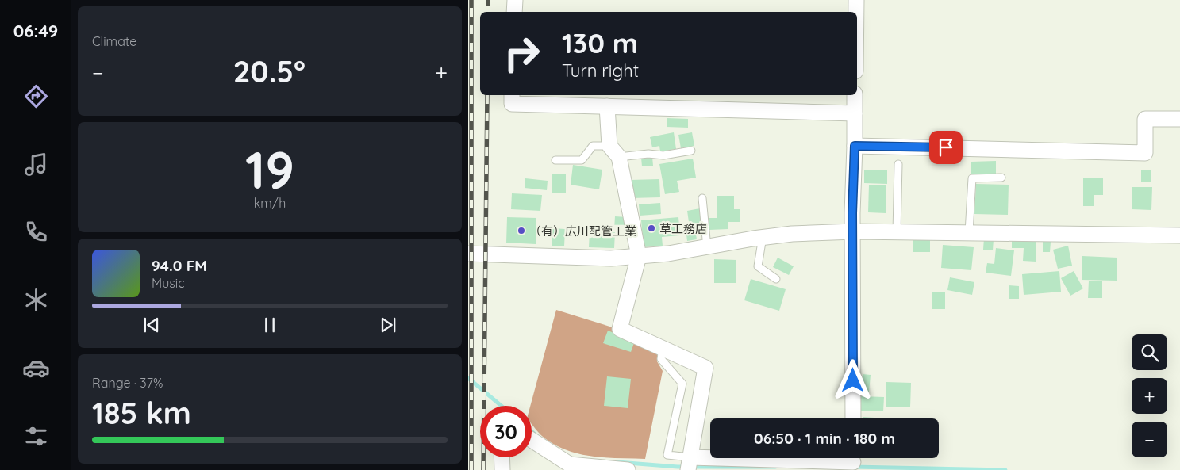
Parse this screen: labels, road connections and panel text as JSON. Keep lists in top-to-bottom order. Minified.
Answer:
{"places":["草工務店","（有）広川配管工業"],"page":{"tabs":"06:49","tile":["Climate",["19","km/h"],["Range · 37%","185 km"]],"turn":["130 m","Turn right"],"heat":["−","20.5°","+"],"song":["94.0 FM","Music"],"map_buttons":["+","−"],"limit":"30","trip":"06:50 · 1 min · 180 m"}}
